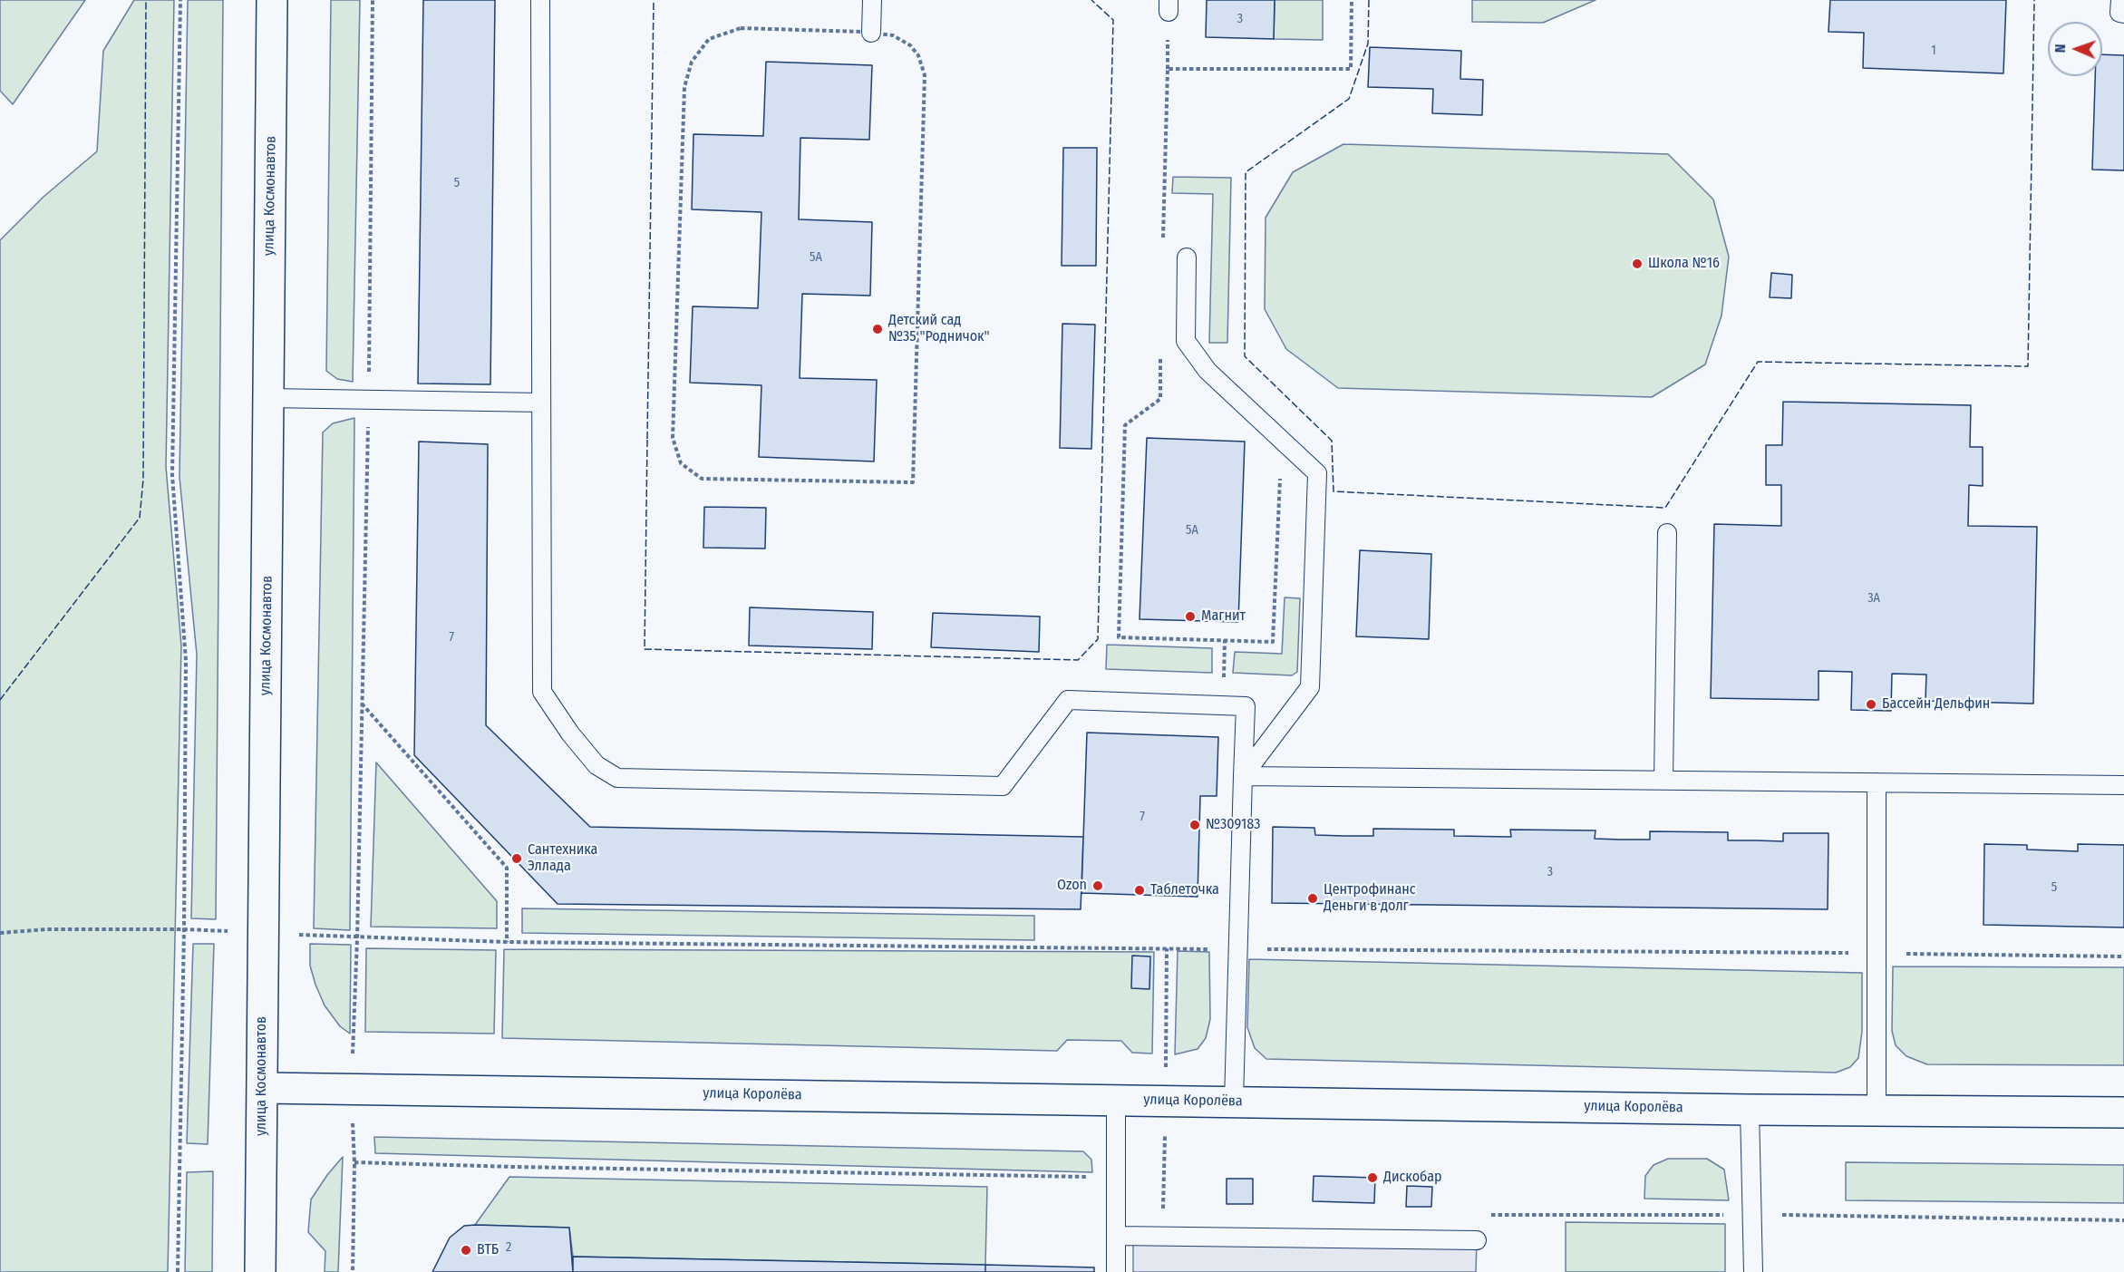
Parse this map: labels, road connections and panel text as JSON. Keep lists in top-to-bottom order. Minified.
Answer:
{"streets":{"main road":["улица Космонавтов","улица Королёва"]},"crossings":[["улица Космонавтов","улица Королёва"]],"places":["Школа №16","Детский сад №35 \"Родничок\"","Магнит","Бассейн Дельфин","№309183","Сантехника Эллада","Ozon","Таблеточка","Центрофинанс Деньги в долг","Дискобар","ВТБ"],"house_numbers":["3","1","5","5А","5А","3А","7","7","3","5","2"],"north":"left"}
